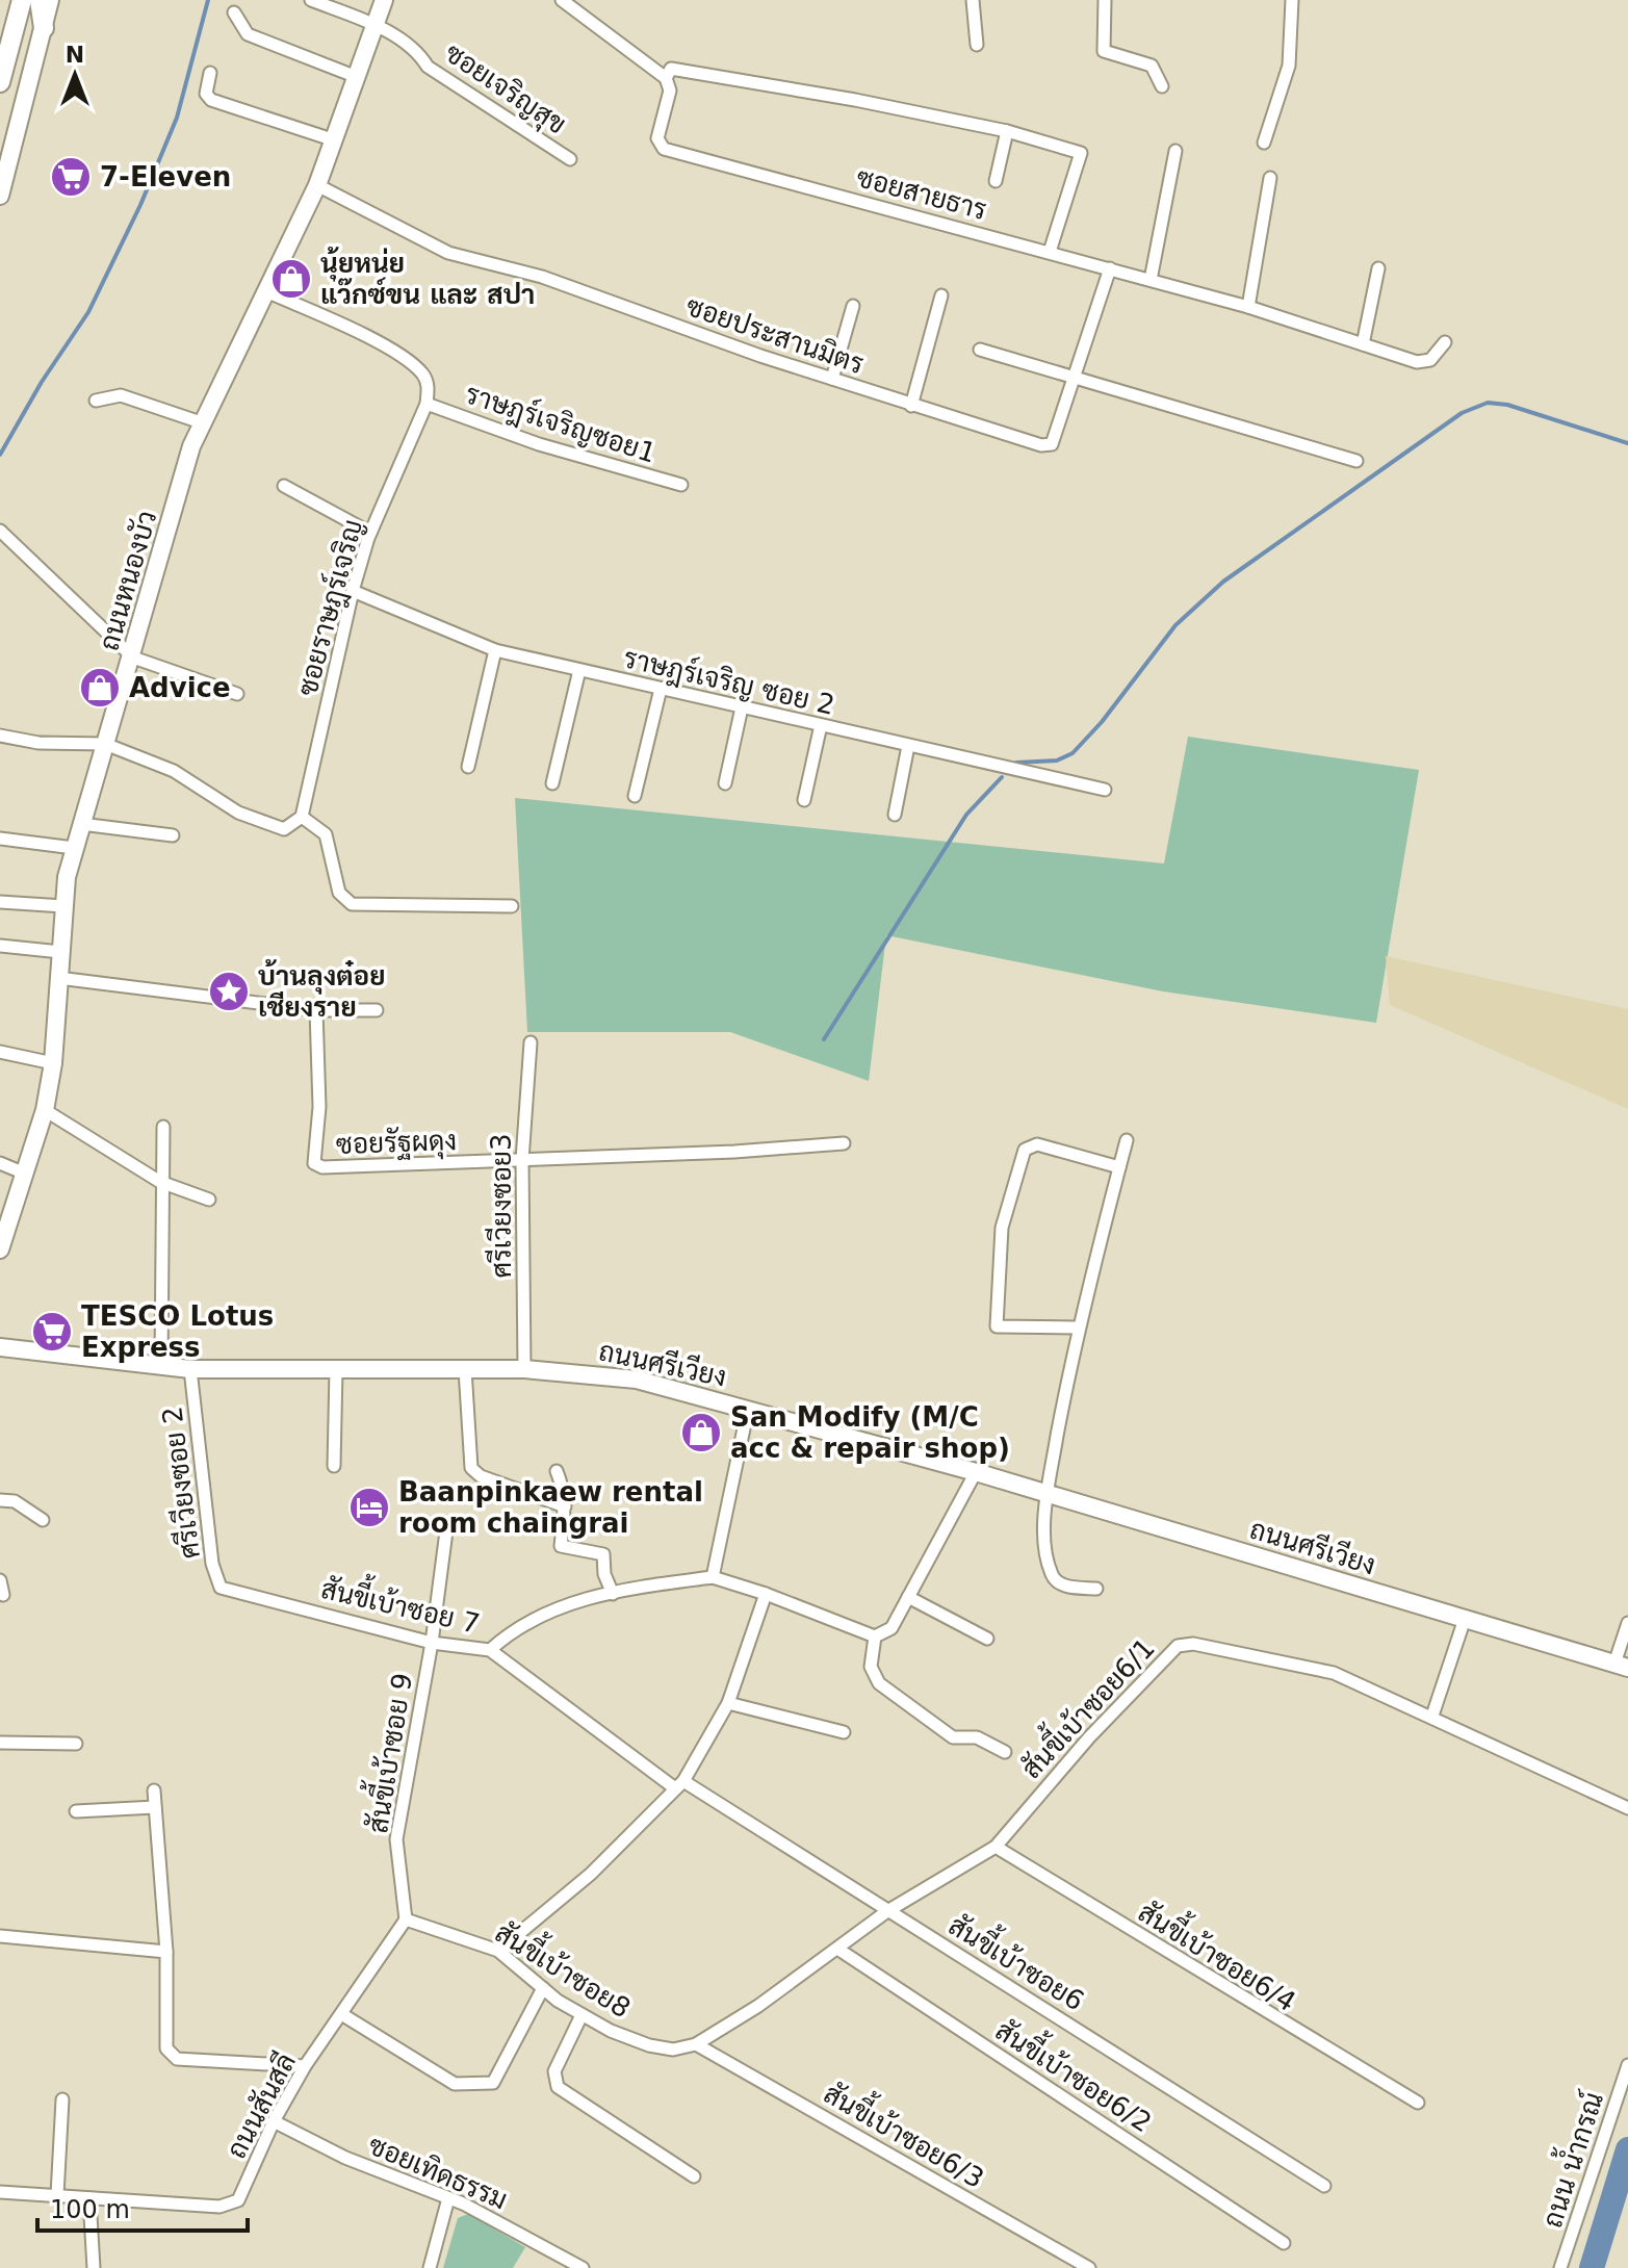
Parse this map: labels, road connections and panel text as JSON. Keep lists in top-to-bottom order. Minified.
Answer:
{"streets":{"main road":["ถนนหนองบัว","ถนนศรีเวียง"],"street":["ซอยเจริญสุข","ซอยสายธาร","ซอยประสานมิตร","ราษฎร์เจริญซอย1","ซอยราษฎร์เจริญ","ราษฎร์เจริญ ซอย 2","ซอยรัฐผดุง","ศรีเวียงซอย3","ศรีเวียงซอย 2","สันขี้เบ้าซอย 7","สันขี้เบ้าซอย6/1","สันขี้เบ้าซอย 9","สันขี้เบ้าซอย6/4","สันขี้เบ้าซอย6","สันขี้เบ้าซอย8","สันขี้เบ้าซอย6/2","ถนนสันสลี","สันขี้เบ้าซอย6/3","ถนน น้ำกรณ์","ซอยเทิดธรรม"]},"crossings":[["ซอยเจริญสุข","ถนนหนองบัว"],["ซอยสายธาร","ซอยประสานมิตร"],["ซอยประสานมิตร","ถนนหนองบัว"],["ราษฎร์เจริญซอย1","ซอยราษฎร์เจริญ"],["ซอยราษฎร์เจริญ","ราษฎร์เจริญ ซอย 2"],["ซอยรัฐผดุง","ศรีเวียงซอย3"],["ศรีเวียงซอย3","ถนนศรีเวียง"],["ถนนศรีเวียง","ศรีเวียงซอย 2"],["ศรีเวียงซอย 2","สันขี้เบ้าซอย 7"],["สันขี้เบ้าซอย 7","สันขี้เบ้าซอย 9"],["สันขี้เบ้าซอย 7","สันขี้เบ้าซอย6"],["สันขี้เบ้าซอย6/1","สันขี้เบ้าซอย6/4"],["สันขี้เบ้าซอย6/1","สันขี้เบ้าซอย6"],["สันขี้เบ้าซอย6/1","สันขี้เบ้าซอย8"],["สันขี้เบ้าซอย6/1","สันขี้เบ้าซอย6/2"],["สันขี้เบ้าซอย6/1","สันขี้เบ้าซอย6/3"],["สันขี้เบ้าซอย 9","สันขี้เบ้าซอย8"],["สันขี้เบ้าซอย 9","ถนนสันสลี"],["สันขี้เบ้าซอย8","ถนนสันสลี"],["สันขี้เบ้าซอย8","สันขี้เบ้าซอย6/3"],["ถนนสันสลี","ซอยเทิดธรรม"]],"places":{"supermarket":["7-Eleven","TESCO Lotus Express"],"shop":["นุ้ยหนุ่ย แว๊กซ์ขน และ สปา","Advice","San Modify (M/C acc & repair shop)"],"place":["บ้านลุงต๋อย เชียงราย"],"hotel":["Baanpinkaew rental room chaingrai"]},"scale_bar":"100 m","north":"top"}
